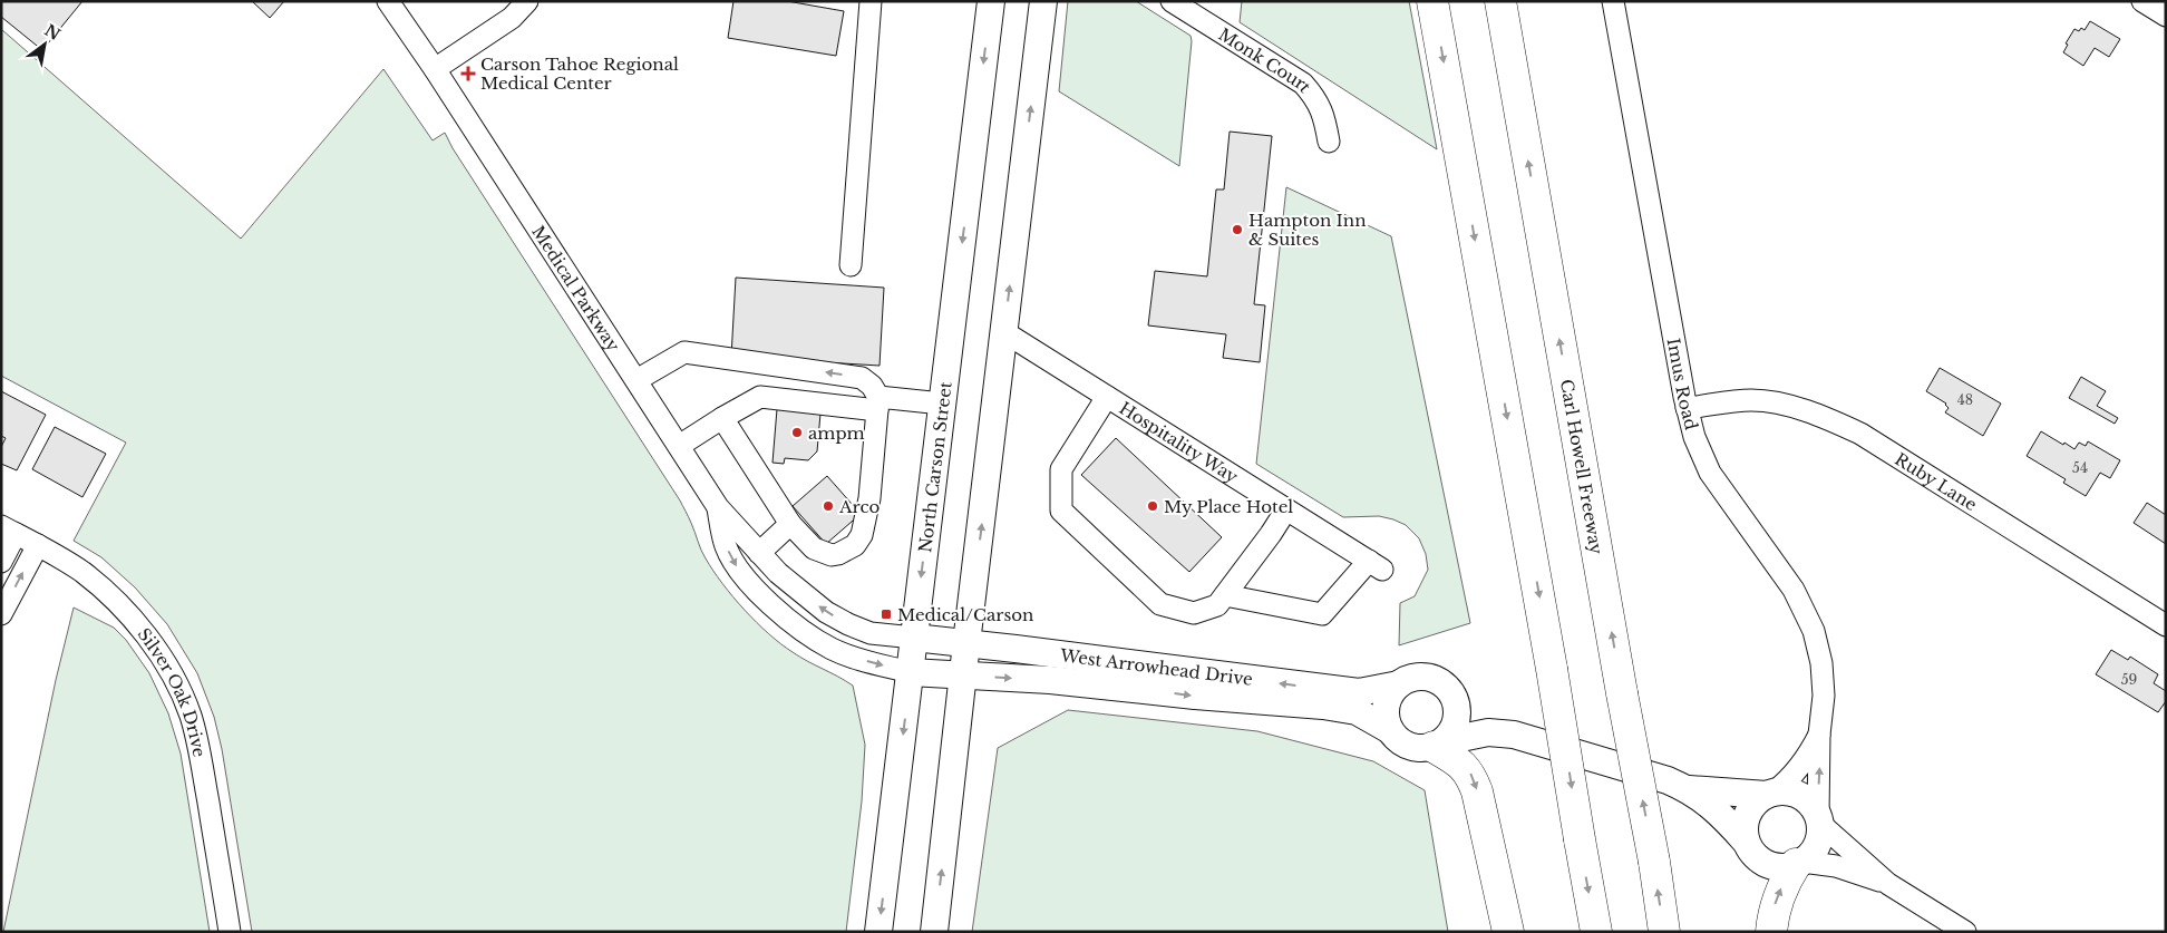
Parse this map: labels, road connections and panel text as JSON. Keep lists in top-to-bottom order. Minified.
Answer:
{"streets":{"highway":["Carl Howell Freeway"],"main road":["North Carson Street","West Arrowhead Drive"],"street":["Monk Court","Medical Parkway","Imus Road","Hospitality Way","Ruby Lane","Silver Oak Drive"]},"crossings":[["Medical Parkway","North Carson Street"],["Medical Parkway","West Arrowhead Drive"],["Imus Road","Ruby Lane"],["North Carson Street","West Arrowhead Drive"]],"places":{"health":["Carson Tahoe Regional Medical Center"],"other":["Hampton Inn & Suites","ampm","Arco","My Place Hotel"],"transit":["Medical/Carson"]},"house_numbers":["48","54","59"],"north":"top right"}
